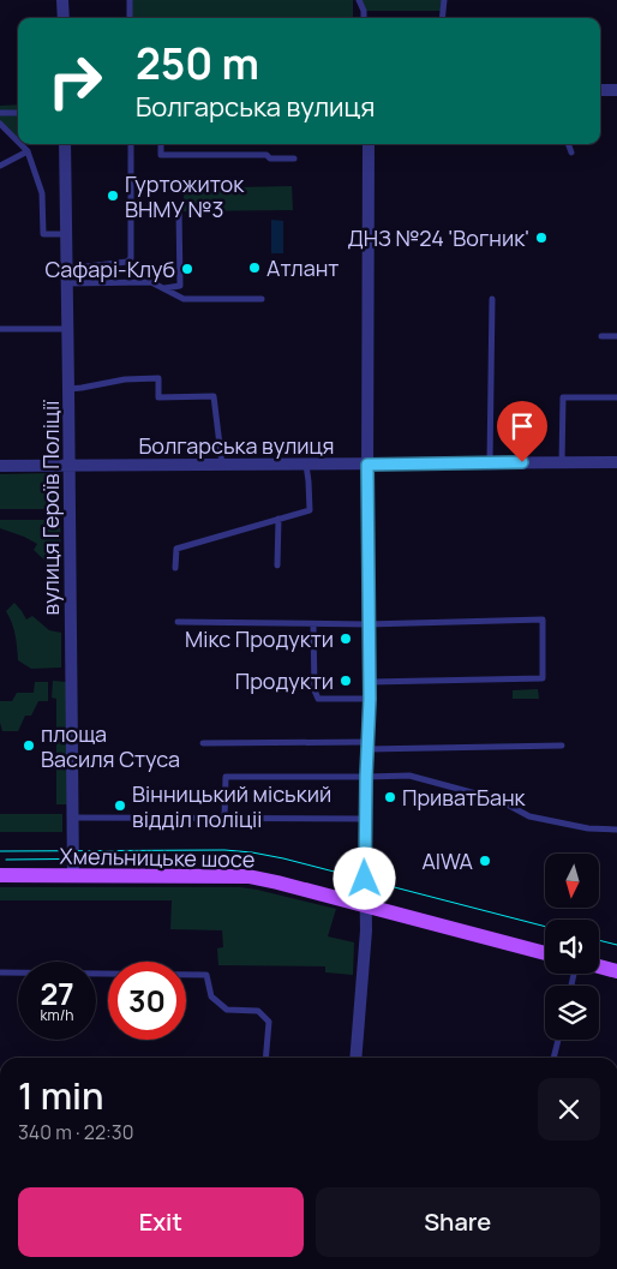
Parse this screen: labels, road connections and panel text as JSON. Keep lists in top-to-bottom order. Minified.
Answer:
{"streets":{"main road":["Хмельницьке шосе"],"street":["Болгарська вулиця","вулиця Героїв Поліції"]},"crossings":[["Болгарська вулиця","вулиця Героїв Поліції"],["вулиця Героїв Поліції","Хмельницьке шосе"]],"places":["Гуртожиток ВНМУ №3","ДНЗ №24 'Вогник'","Атлант","Сафарі-Клуб","Мікс Продукти","Продукти","площа Василя Стуса","ПриватБанк","Вінницький міський відділ поліціі","AIWA"],"north":"bottom","page":{"turn":["250 m","Болгарська вулиця"],"speed":"27 km/h","limit":"30","heading":["1 min","340 m · 22:30"],"buttons":["Exit","Share"]}}
